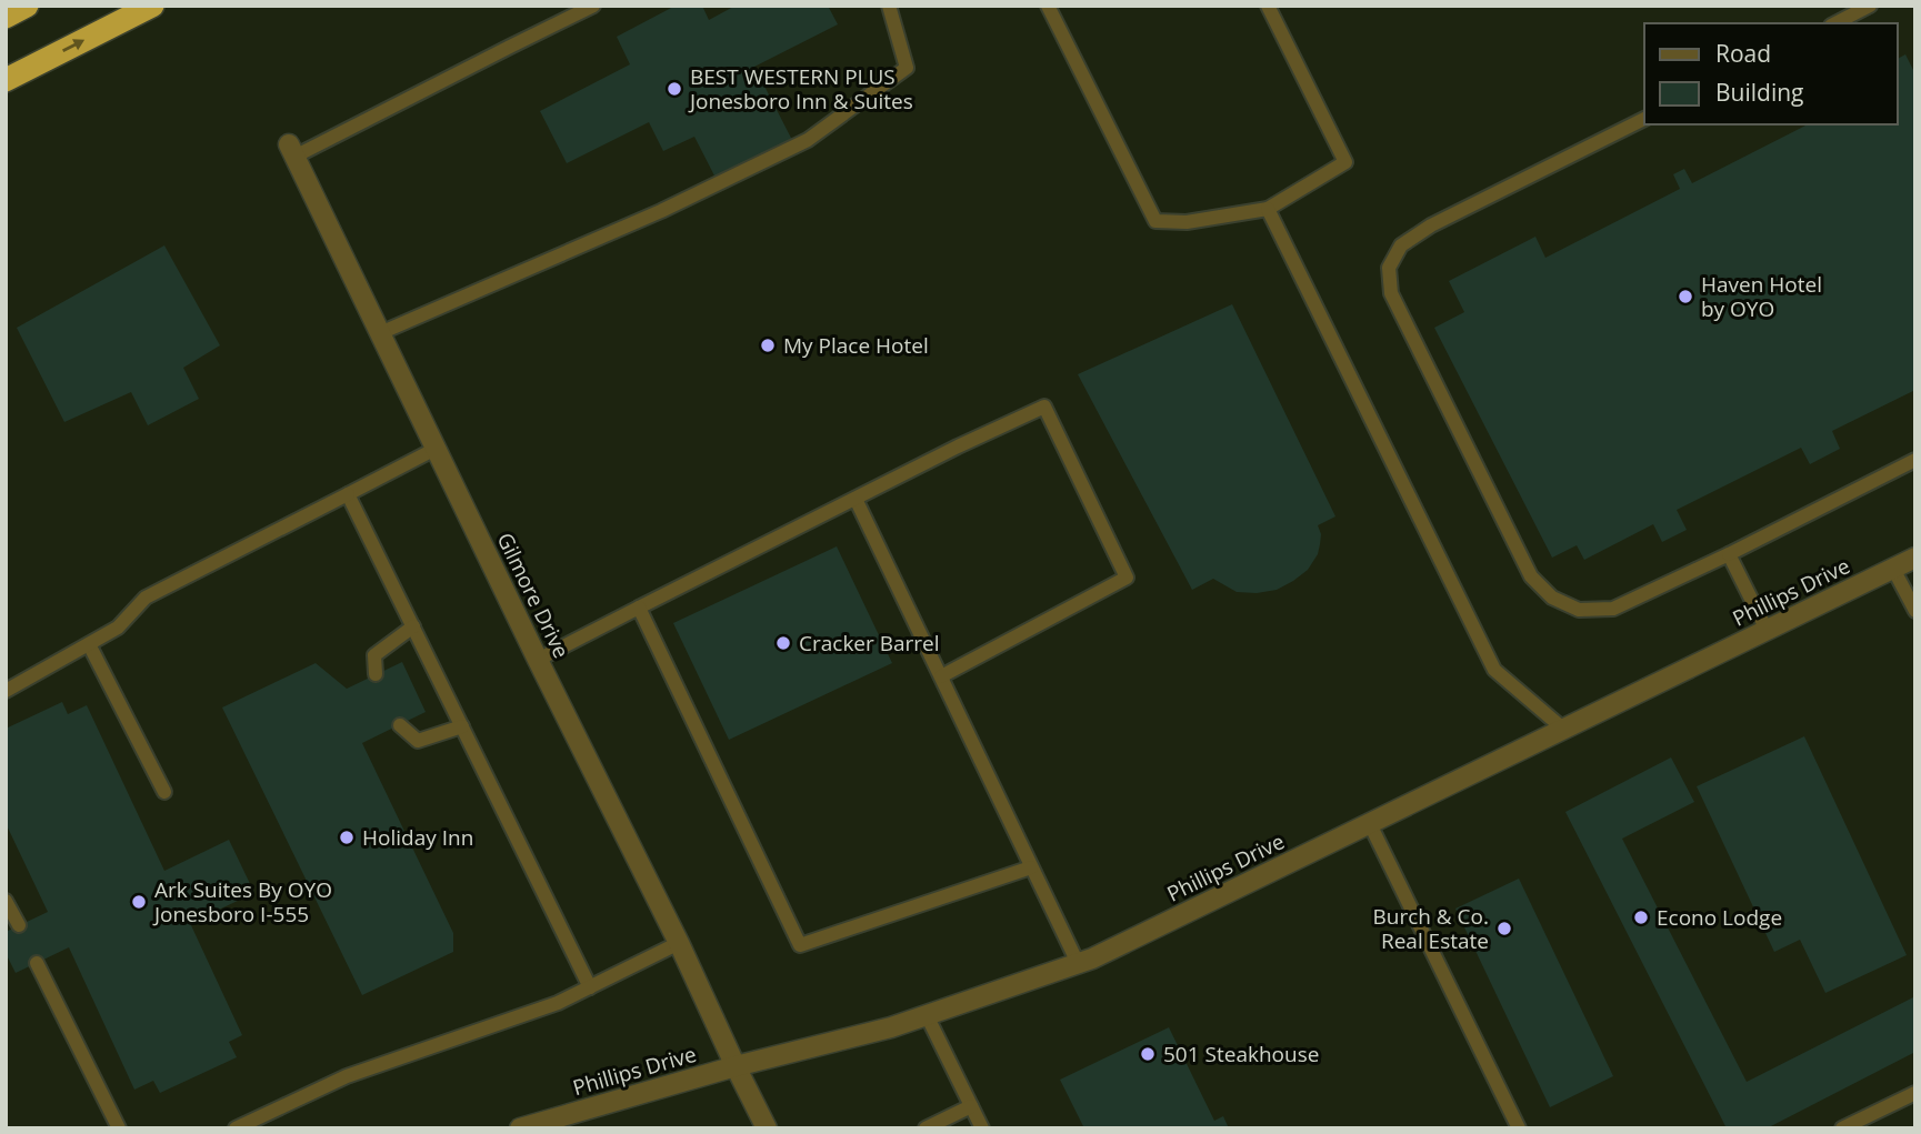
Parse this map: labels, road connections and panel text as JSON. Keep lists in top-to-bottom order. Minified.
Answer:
{"streets":{"street":["Phillips Drive","Gilmore Drive"]},"crossings":[["Phillips Drive","Gilmore Drive"]],"places":["BEST WESTERN PLUS Jonesboro Inn & Suites","Haven Hotel by OYO","My Place Hotel","Cracker Barrel","Holiday Inn","Ark Suites By OYO Jonesboro I-555","Econo Lodge","Burch & Co. Real Estate","501 Steakhouse"],"legend":["Road","Building"]}
